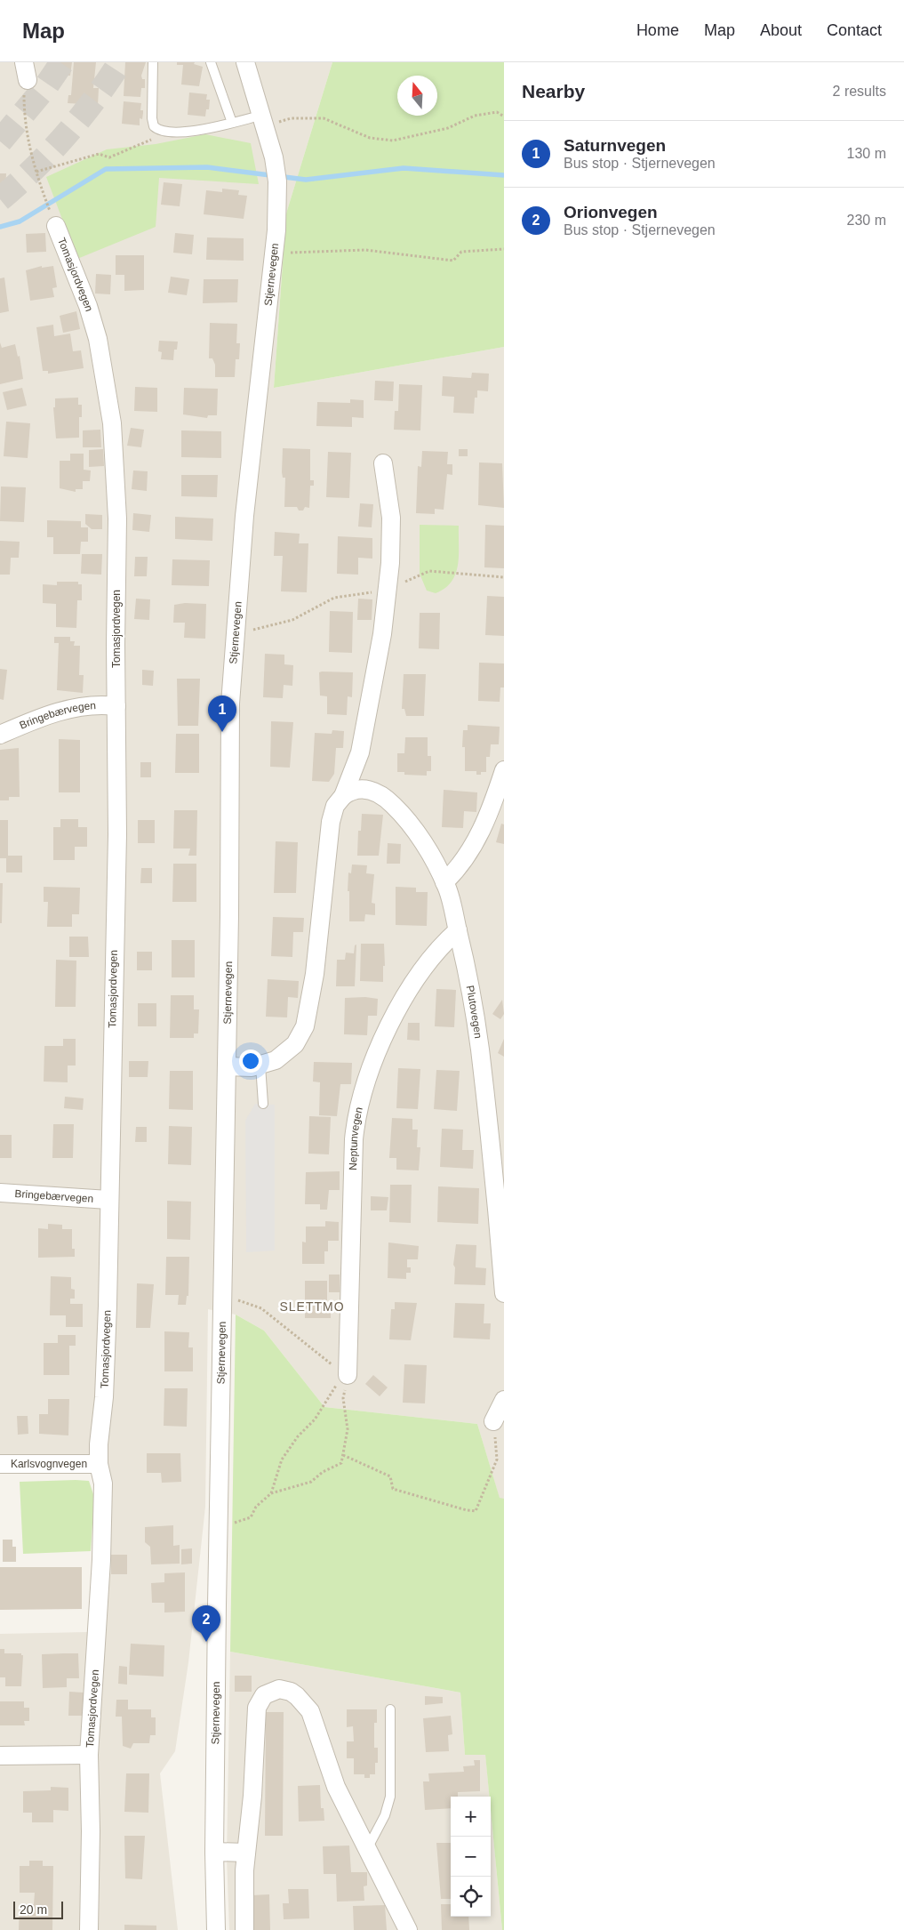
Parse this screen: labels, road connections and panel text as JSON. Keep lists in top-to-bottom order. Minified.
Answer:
{"streets":{"street":["Stjernevegen","Tomasjordvegen","Bringebærvegen","Plutovegen","Neptunvegen","Karlsvognvegen"]},"crossings":[["Tomasjordvegen","Bringebærvegen"],["Tomasjordvegen","Karlsvognvegen"],["Plutovegen","Neptunvegen"]],"districts":["SLETTMO"],"scale_bar":"20 m","north":"top","page":{"header":"Map","nav":["Home","Map","About","Contact"],"heading":["Nearby","2 results"],"list":[{"mark":"1","name":"Saturnvegen","note":"Bus stop · Stjernevegen","value":"130 m"},{"mark":"2","name":"Orionvegen","note":"Bus stop · Stjernevegen","value":"230 m"}],"pins":["1","2"],"map_buttons":["+","−"],"scale":"20 m"}}
